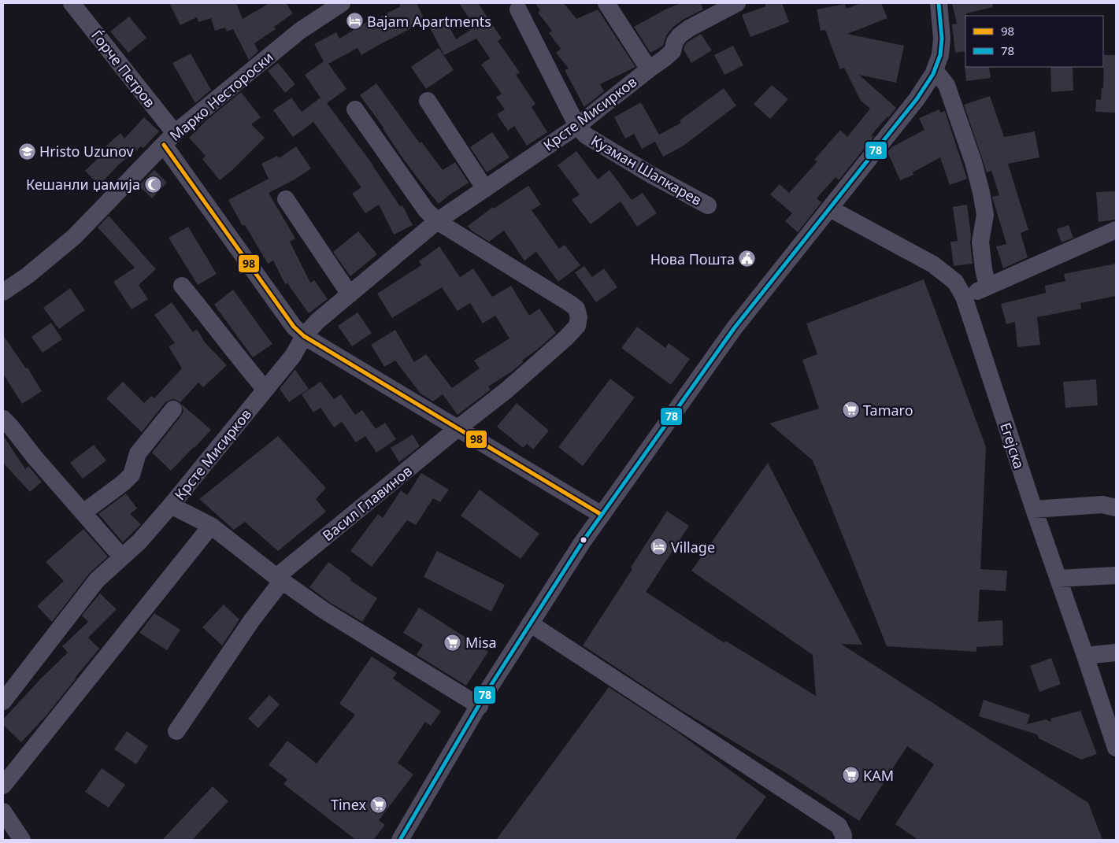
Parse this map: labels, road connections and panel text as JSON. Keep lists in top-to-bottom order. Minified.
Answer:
{"streets":{"street":["Ѓорче Петров","Марко Нестороски","Крсте Мисирков","Кузман Шапкарев","Егејска","Васил Главинов"]},"crossings":[["Ѓорче Петров","Марко Нестороски"],["Крсте Мисирков","Кузман Шапкарев"],["Крсте Мисирков","Васил Главинов"]],"places":{"hotel":["Bajam Apartments","Village"],"school or university":["Hristo Uzunov"],"mosque":["Кешанли џамија"],"public building":["Нова Пошта"],"supermarket":["Tamaro","Misa","KAM","Tinex"]},"lines":["transit line 78","transit line 98"],"legend":["98","78"]}
